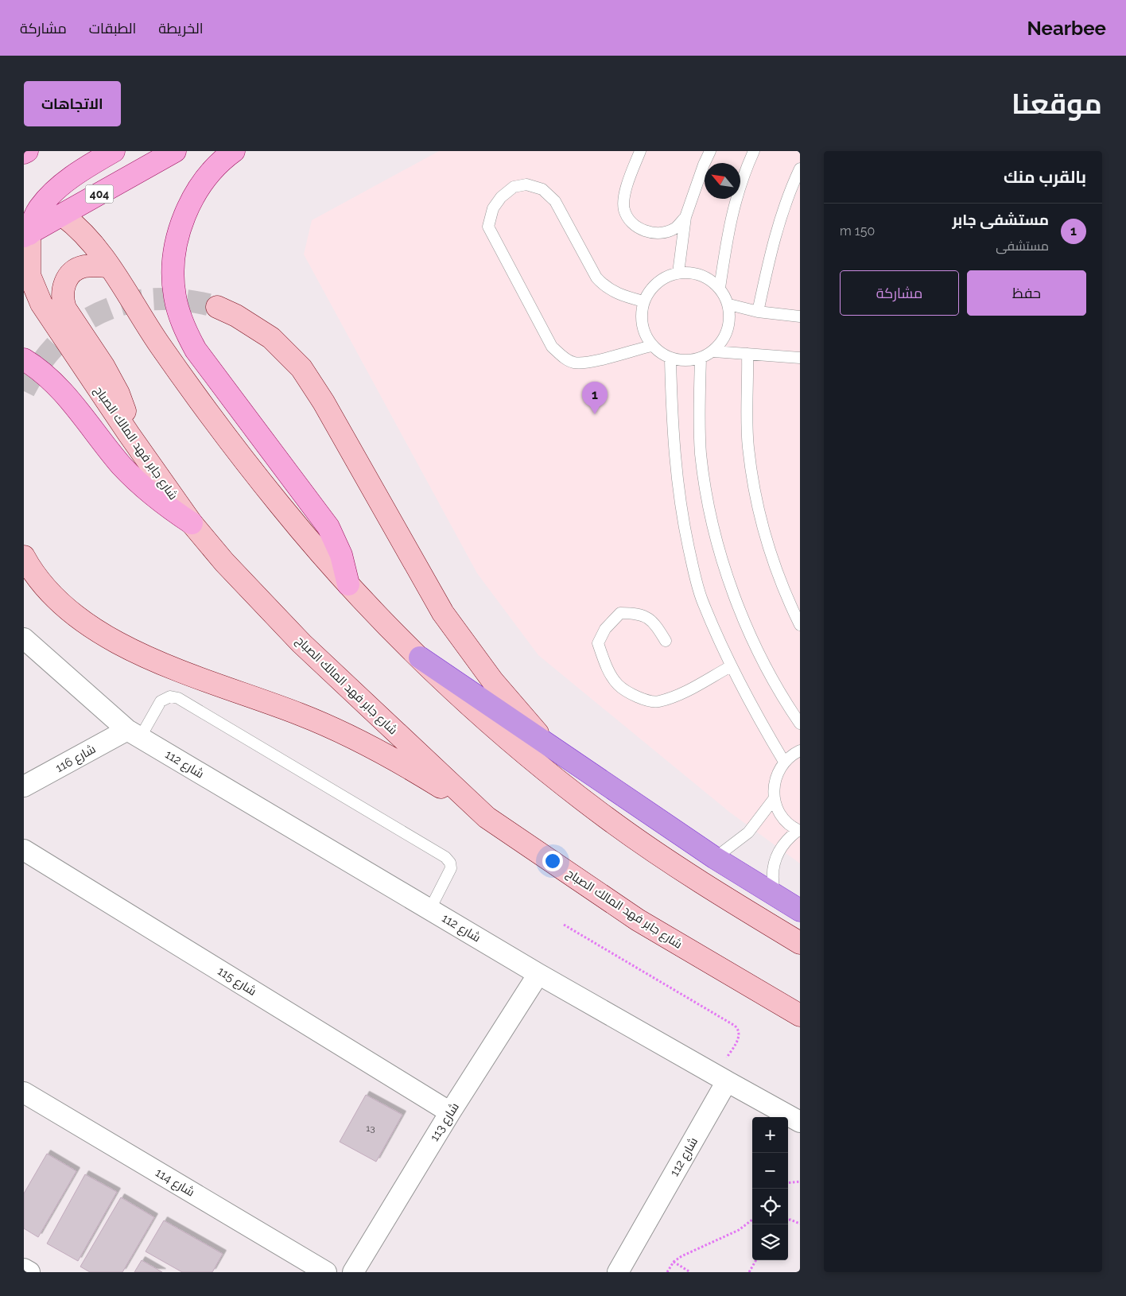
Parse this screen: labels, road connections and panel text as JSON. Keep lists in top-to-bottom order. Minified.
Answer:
{"streets":{"main road":["404"],"street":["شارع جابر فهد المالك الصباح","شارع 116","شارع 112","شارع 115","شارع 113","شارع 114"]},"crossings":[["404","شارع جابر فهد المالك الصباح"],["شارع 116","شارع 112"],["شارع 112","شارع 113"],["شارع 115","شارع 113"]],"house_numbers":["13"],"north":"top left","page":{"header":"Nearbee","nav":["الخريطة","الطبقات","مشاركة"],"title":"موقعنا","buttons":["الاتجاهات",["حفظ","مشاركة"]],"heading":"بالقرب منك","list":[{"mark":"1","name":"مستشفى جابر","note":"مستشفى","value":"150 m"}],"pins":"1","map_buttons":["+","−"]}}
